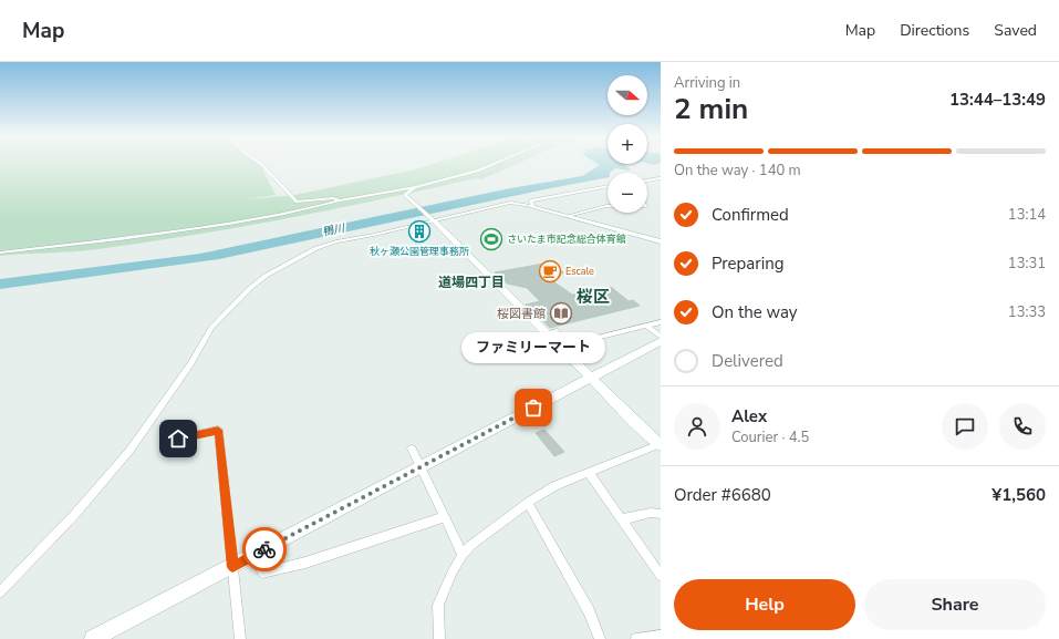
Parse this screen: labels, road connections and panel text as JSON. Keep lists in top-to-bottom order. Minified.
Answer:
{"districts":["道場四丁目","桜区"],"water":["鴨川"],"places":{"building":["秋ヶ瀬公園管理事務所"],"sports":["さいたま市記念総合体育館"],"cafe":["Escale"],"library":["桜図書館"],"other":["ファミリーマート"]},"north":"right","page":{"header":"Map","nav":["Map","Directions","Saved"],"heading":["2 min","Arriving in","13:44–13:49"],"panel":["Alex","Courier · 4.5","Order #6680","¥1,560"],"map_buttons":["+","−"],"bar":"On the way · 140 m","list":[["Confirmed","13:14"],["Preparing","13:31"],["On the way","13:33"],"Delivered"],"bubble":"ファミリーマート","buttons":["Help","Share"]}}
